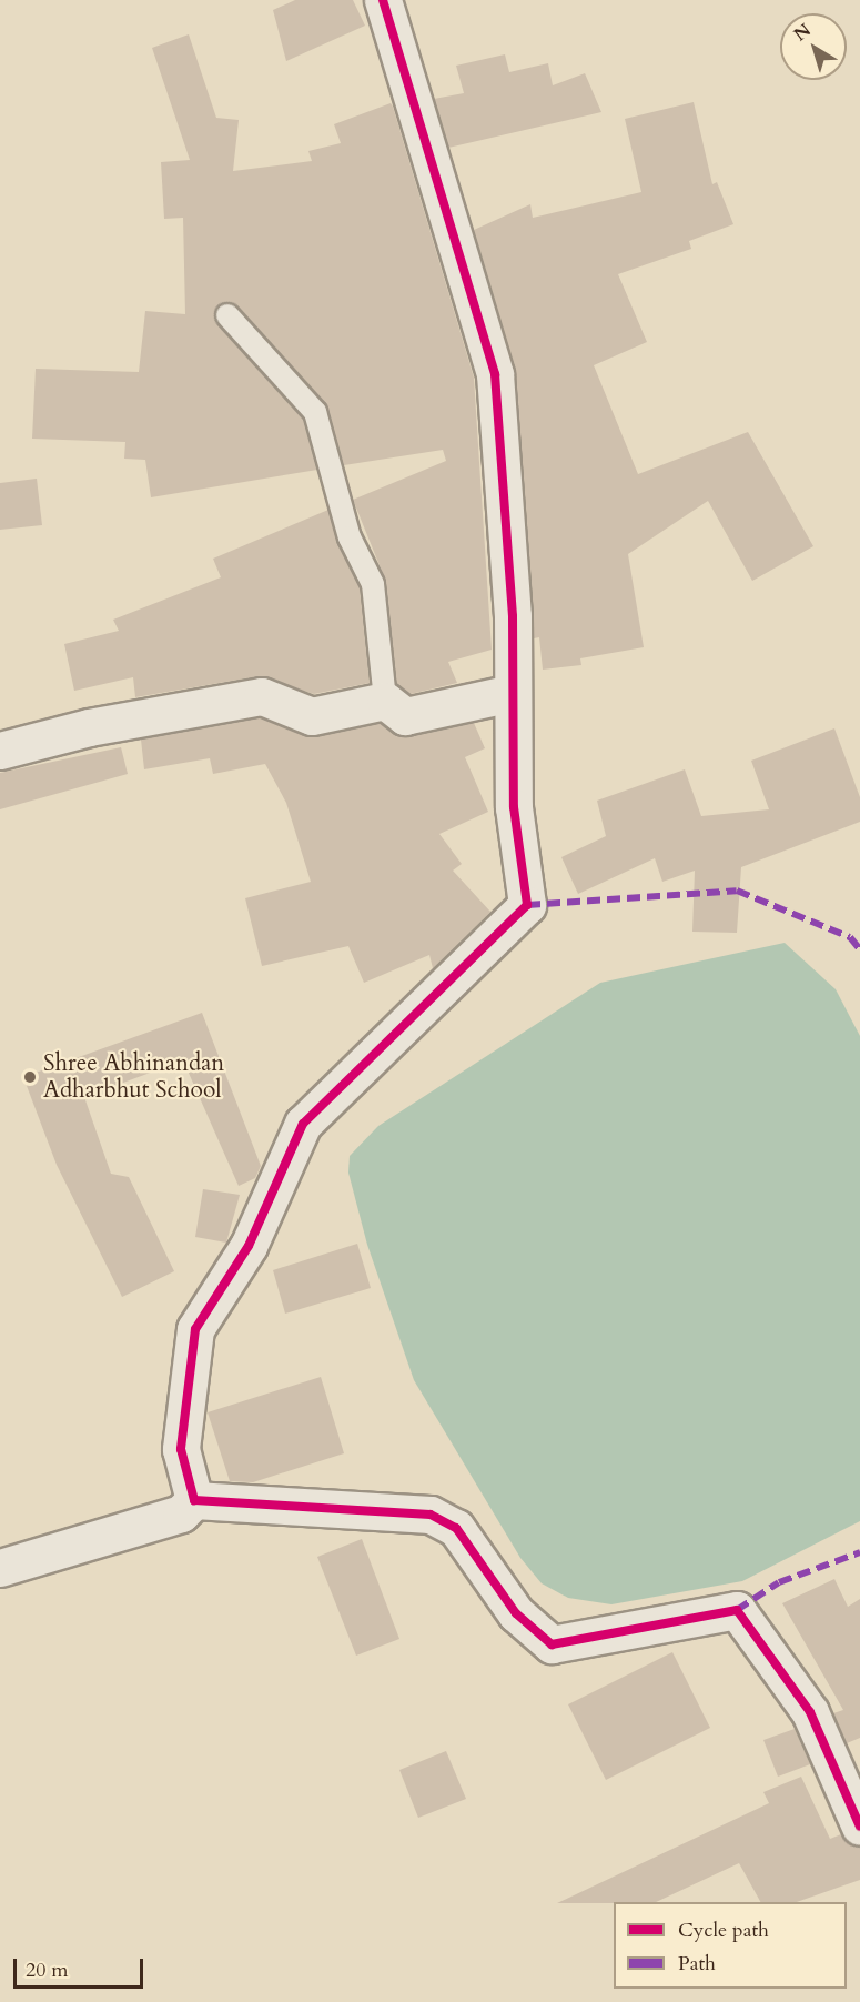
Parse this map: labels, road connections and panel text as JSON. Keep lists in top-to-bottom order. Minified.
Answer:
{"places":["Shree Abhinandan Adharbhut School"],"legend":["Cycle path","Path"],"scale_bar":"20 m","north":"top left"}
